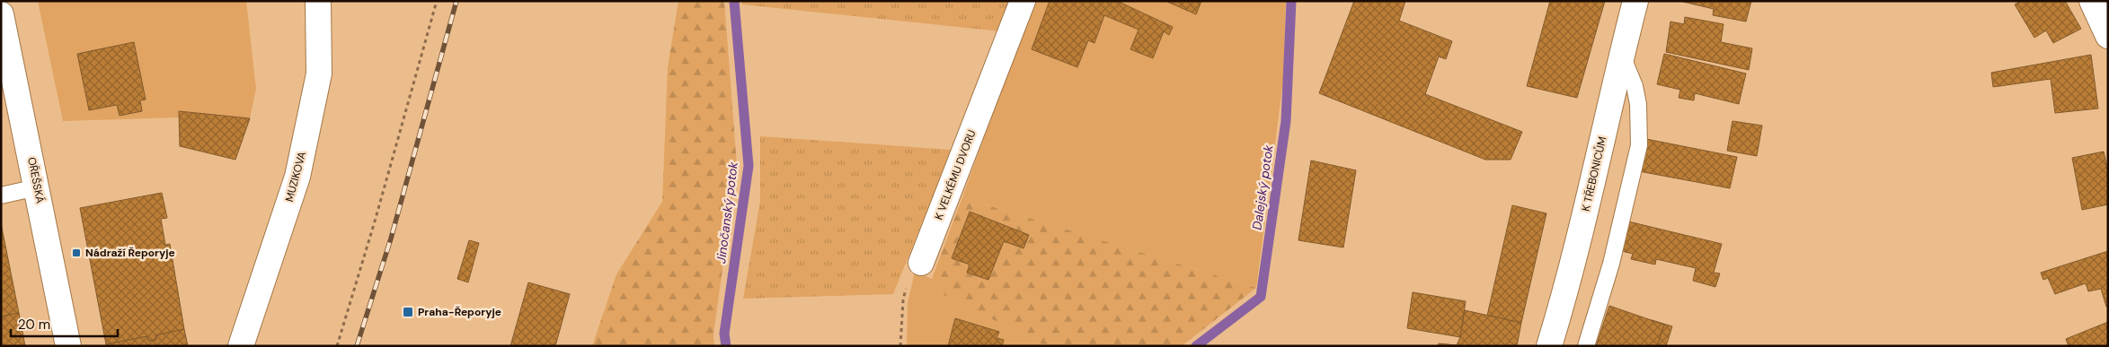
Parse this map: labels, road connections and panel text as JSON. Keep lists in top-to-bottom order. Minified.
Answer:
{"streets":{"street":["K TŘEBONICŮM","K VELKÉMU DVORU","MUZIKOVA","OŘEŠSKÁ"]},"water":["Dalejský potok","Jinočanský potok"],"places":{"transit":["Nádraží Řeporyje","Praha-Řeporyje"]},"scale_bar":"20 m"}
